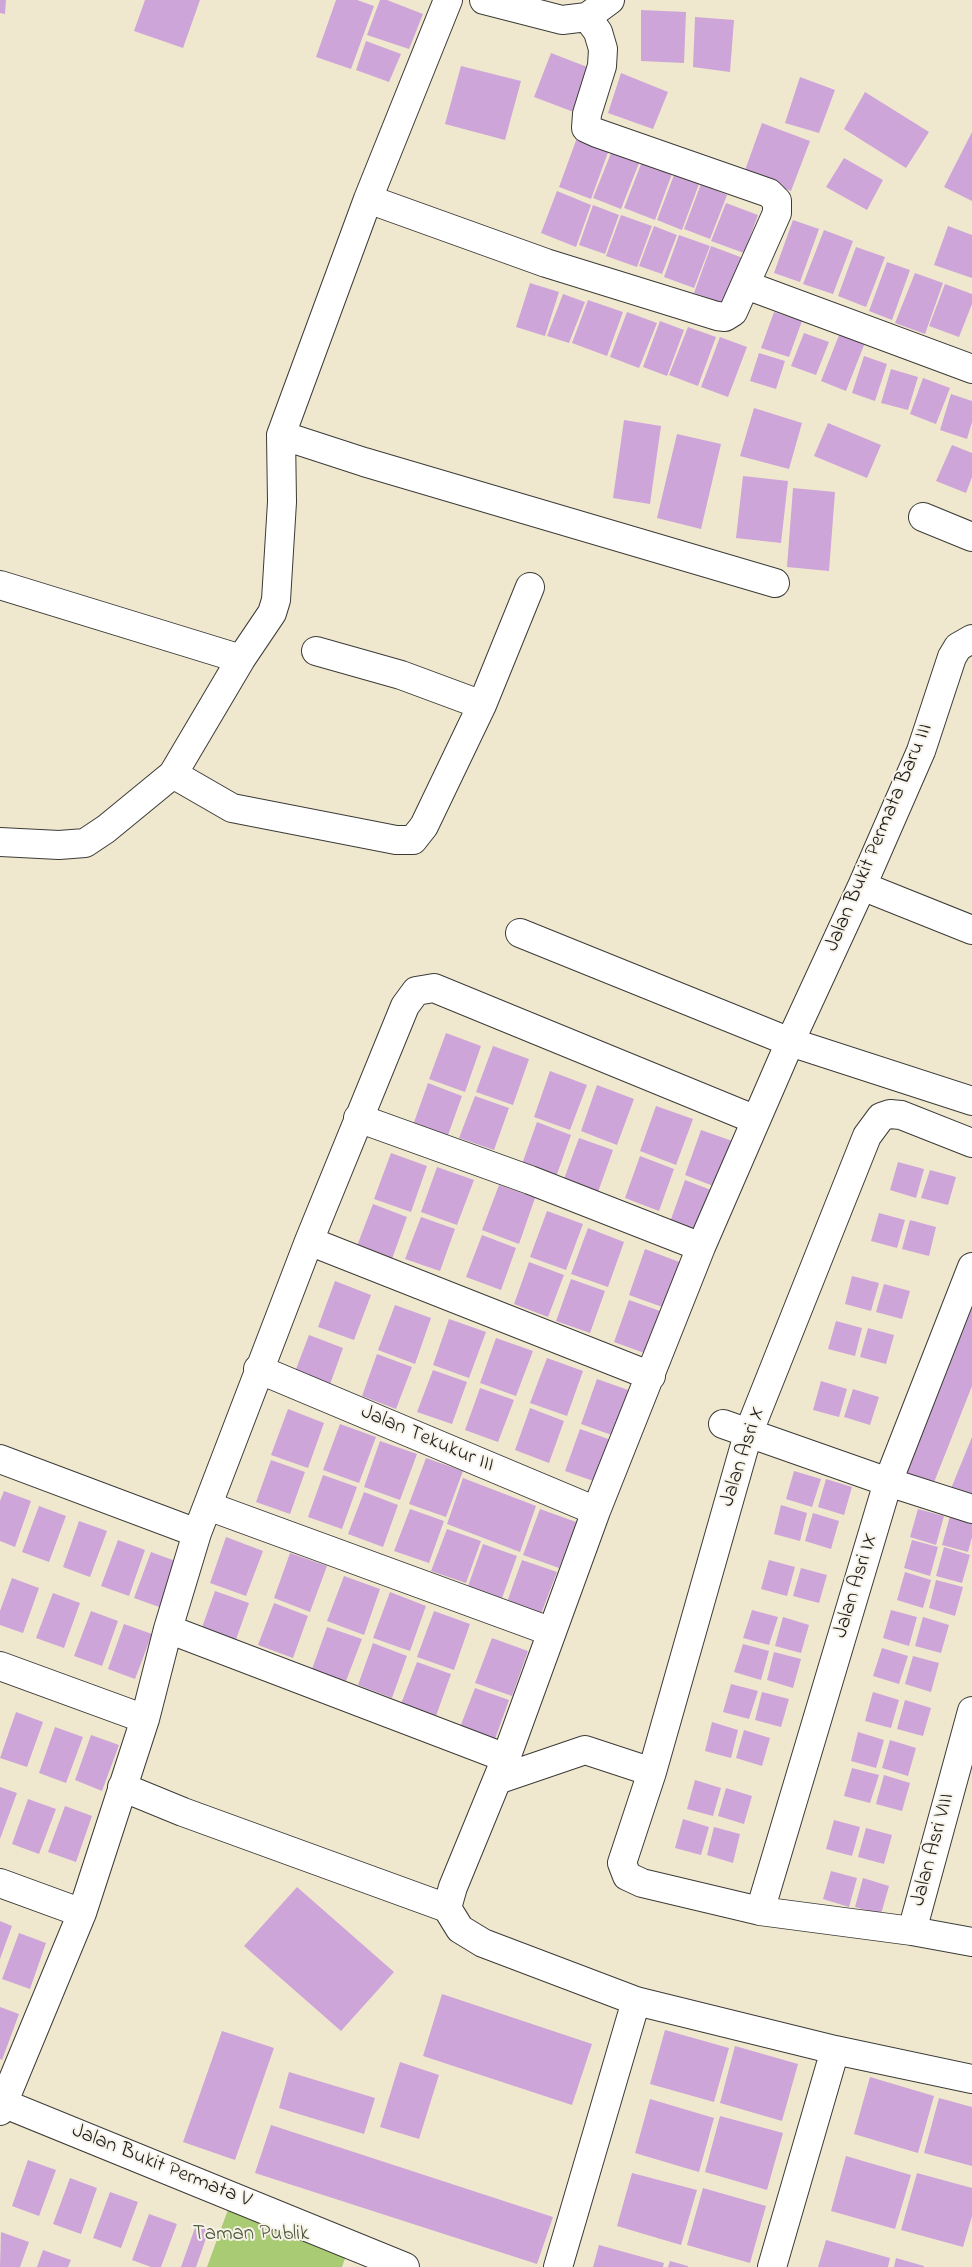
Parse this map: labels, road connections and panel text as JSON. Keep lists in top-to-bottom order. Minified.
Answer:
{"streets":{"street":["Jalan Bukit Permata Baru III","Jalan Tekukur III","Jalan Asri X","Jalan Asri IX","Jalan Asri VIII","Jalan Bukit Permata V"]},"crossings":[["Jalan Bukit Permata Baru III","Jalan Tekukur III"],["Jalan Asri X","Jalan Asri IX"]],"parks":["Taman Publik"]}
